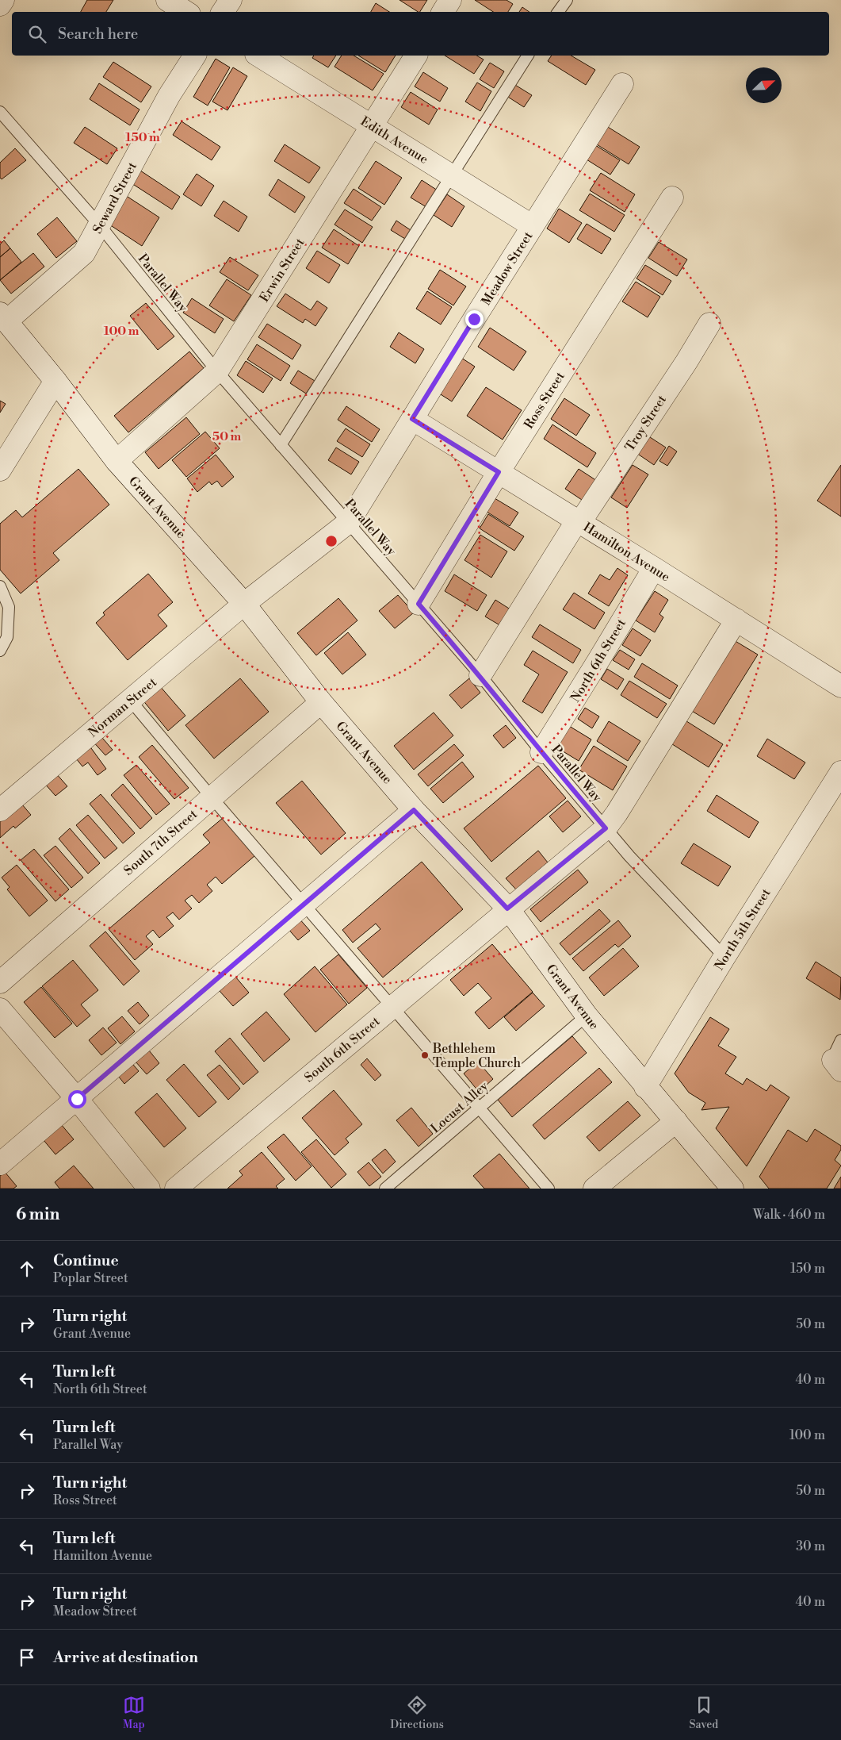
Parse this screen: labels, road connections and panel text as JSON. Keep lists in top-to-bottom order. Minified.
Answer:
{"streets":{"street":["Edith Avenue","Seward Street","Meadow Street","Erwin Street","Ross Street","Troy Street","Grant Avenue","Hamilton Avenue","North 6th Street","Norman Street","South 7th Street","North 5th Street","South 6th Street"],"lane":["Parallel Way","Locust Alley"]},"crossings":[["Edith Avenue","Meadow Street"],["Edith Avenue","Erwin Street"],["Seward Street","Parallel Way"],["Seward Street","Grant Avenue"],["Meadow Street","Parallel Way"],["Meadow Street","Grant Avenue"],["Meadow Street","Hamilton Avenue"],["Meadow Street","Norman Street"],["Erwin Street","Parallel Way"],["Erwin Street","Grant Avenue"],["Parallel Way","Ross Street"],["Parallel Way","Troy Street"],["Parallel Way","North 6th Street"],["Parallel Way","North 5th Street"],["Ross Street","Hamilton Avenue"],["Troy Street","Hamilton Avenue"],["Grant Avenue","Norman Street"],["Grant Avenue","South 7th Street"],["Grant Avenue","North 5th Street"],["Grant Avenue","South 6th Street"],["Grant Avenue","Locust Alley"],["Hamilton Avenue","North 6th Street"]],"places":["Bethlehem Temple Church"],"north":"top right","page":{"search":"Search here","heading":["6 min","Walk · 460 m"],"list":[["Continue","Poplar Street","150 m"],["Turn right","Grant Avenue","50 m"],["Turn left","North 6th Street","40 m"],["Turn left","Parallel Way","100 m"],["Turn right","Ross Street","50 m"],["Turn left","Hamilton Avenue","30 m"],["Turn right","Meadow Street","40 m"],"Arrive at destination"],"nav":["Map","Directions","Saved"]},"rings":["150 m","100 m","50 m"]}
